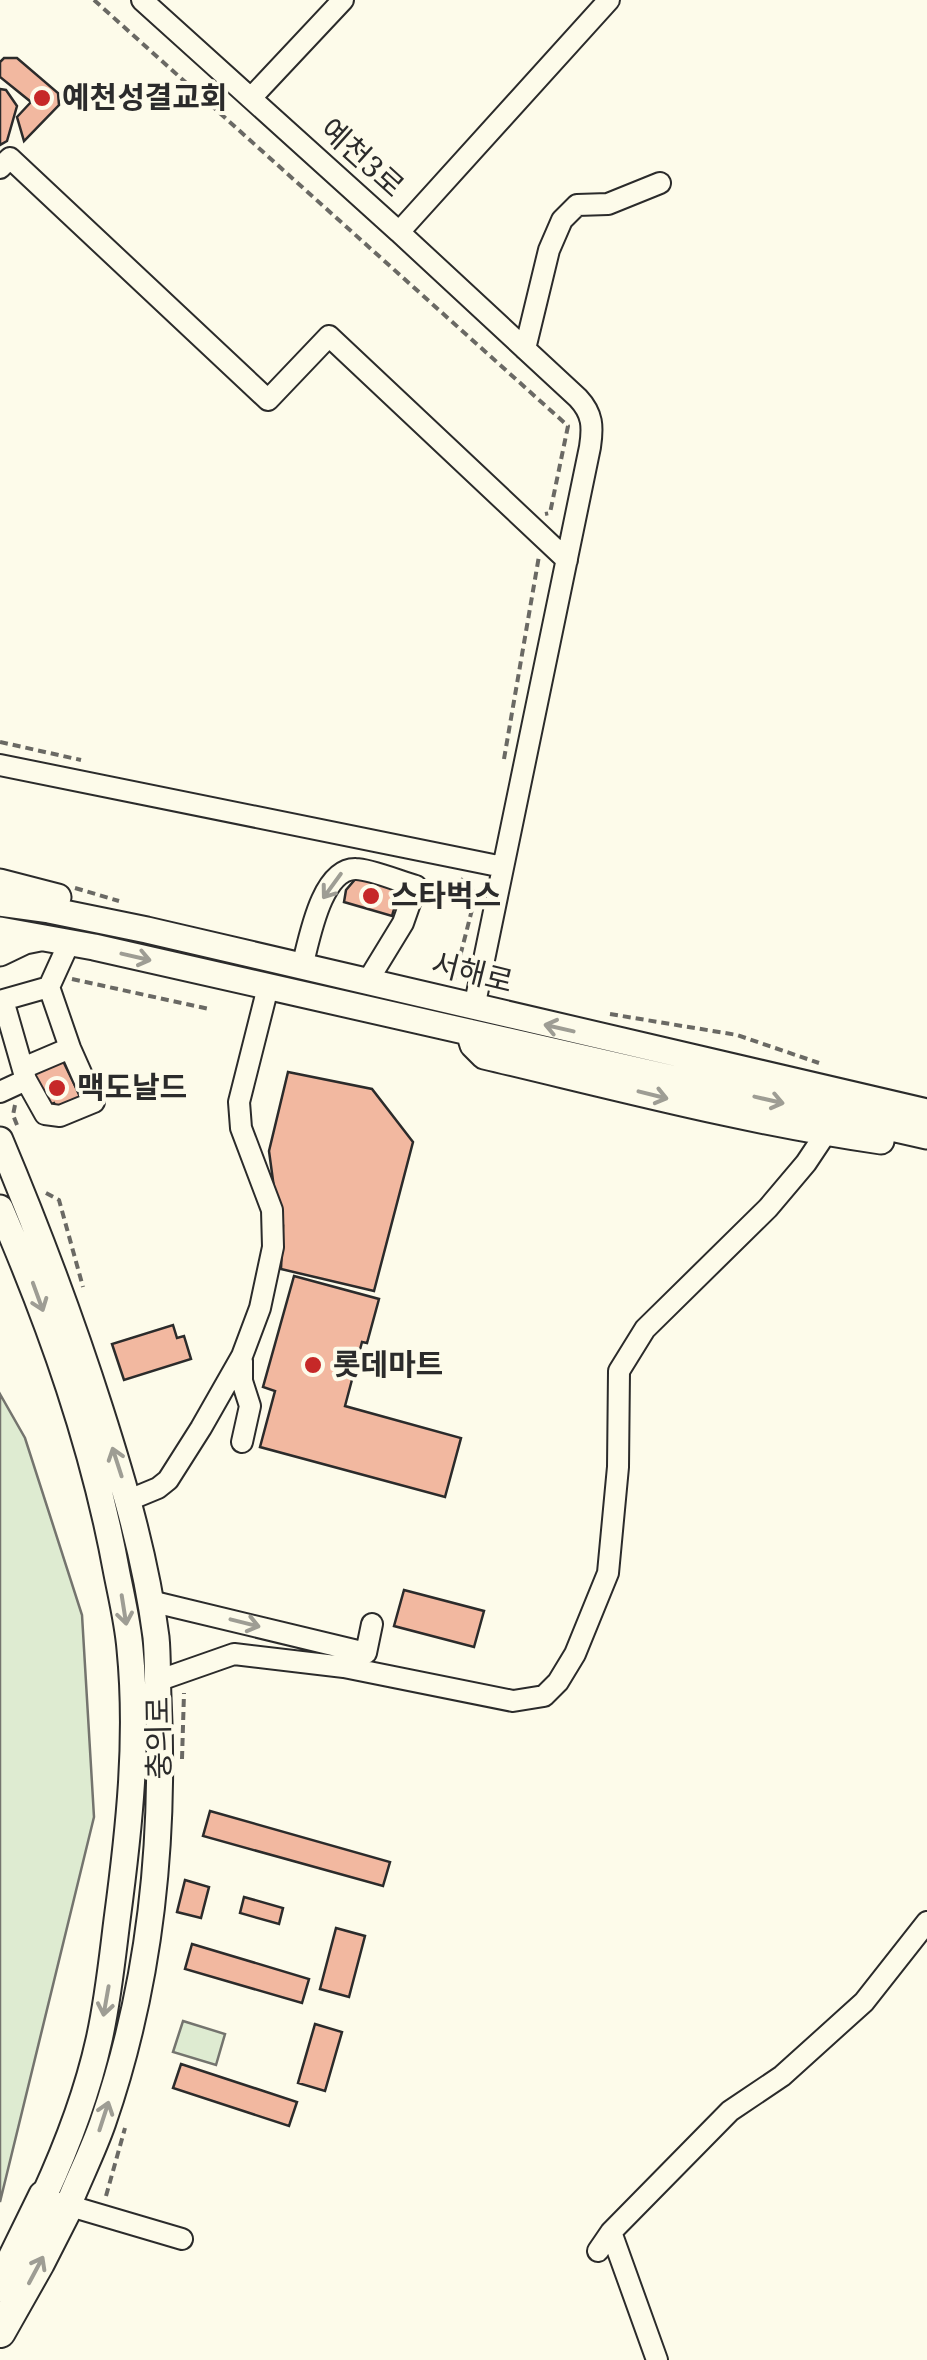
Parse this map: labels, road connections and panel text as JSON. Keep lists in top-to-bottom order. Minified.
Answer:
{"streets":{"highway":["충의로"],"main road":["서해로"],"street":["예천3로"]},"places":["예천성결교회","스타벅스","맥도날드","롯데마트"]}
